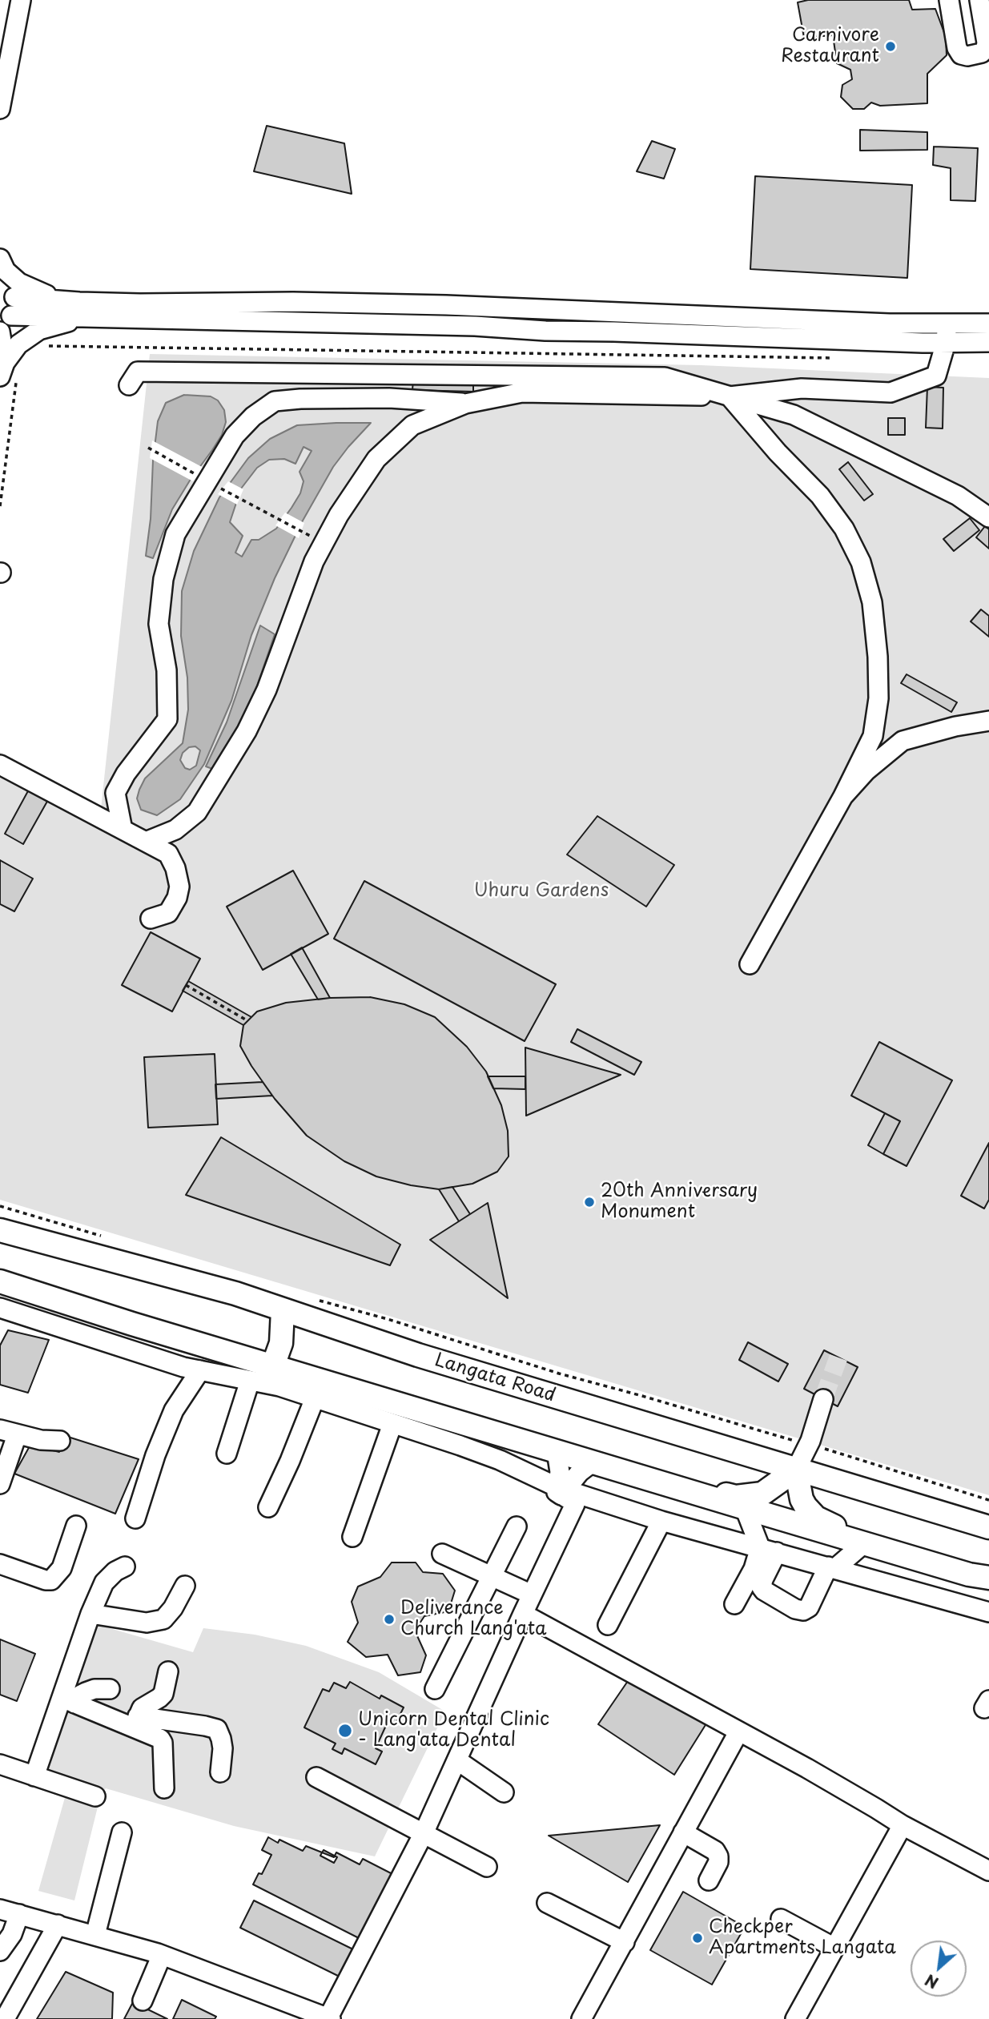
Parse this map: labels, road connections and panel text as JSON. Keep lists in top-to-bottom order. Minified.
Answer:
{"streets":{"main road":["Langata Road"]},"parks":["Uhuru Gardens"],"places":["Carnivore Restaurant","20th Anniversary Monument","Deliverance Church Lang'ata","Unicorn Dental Clinic - Lang'ata Dental","Checkper Apartments Langata"],"north":"bottom left"}
